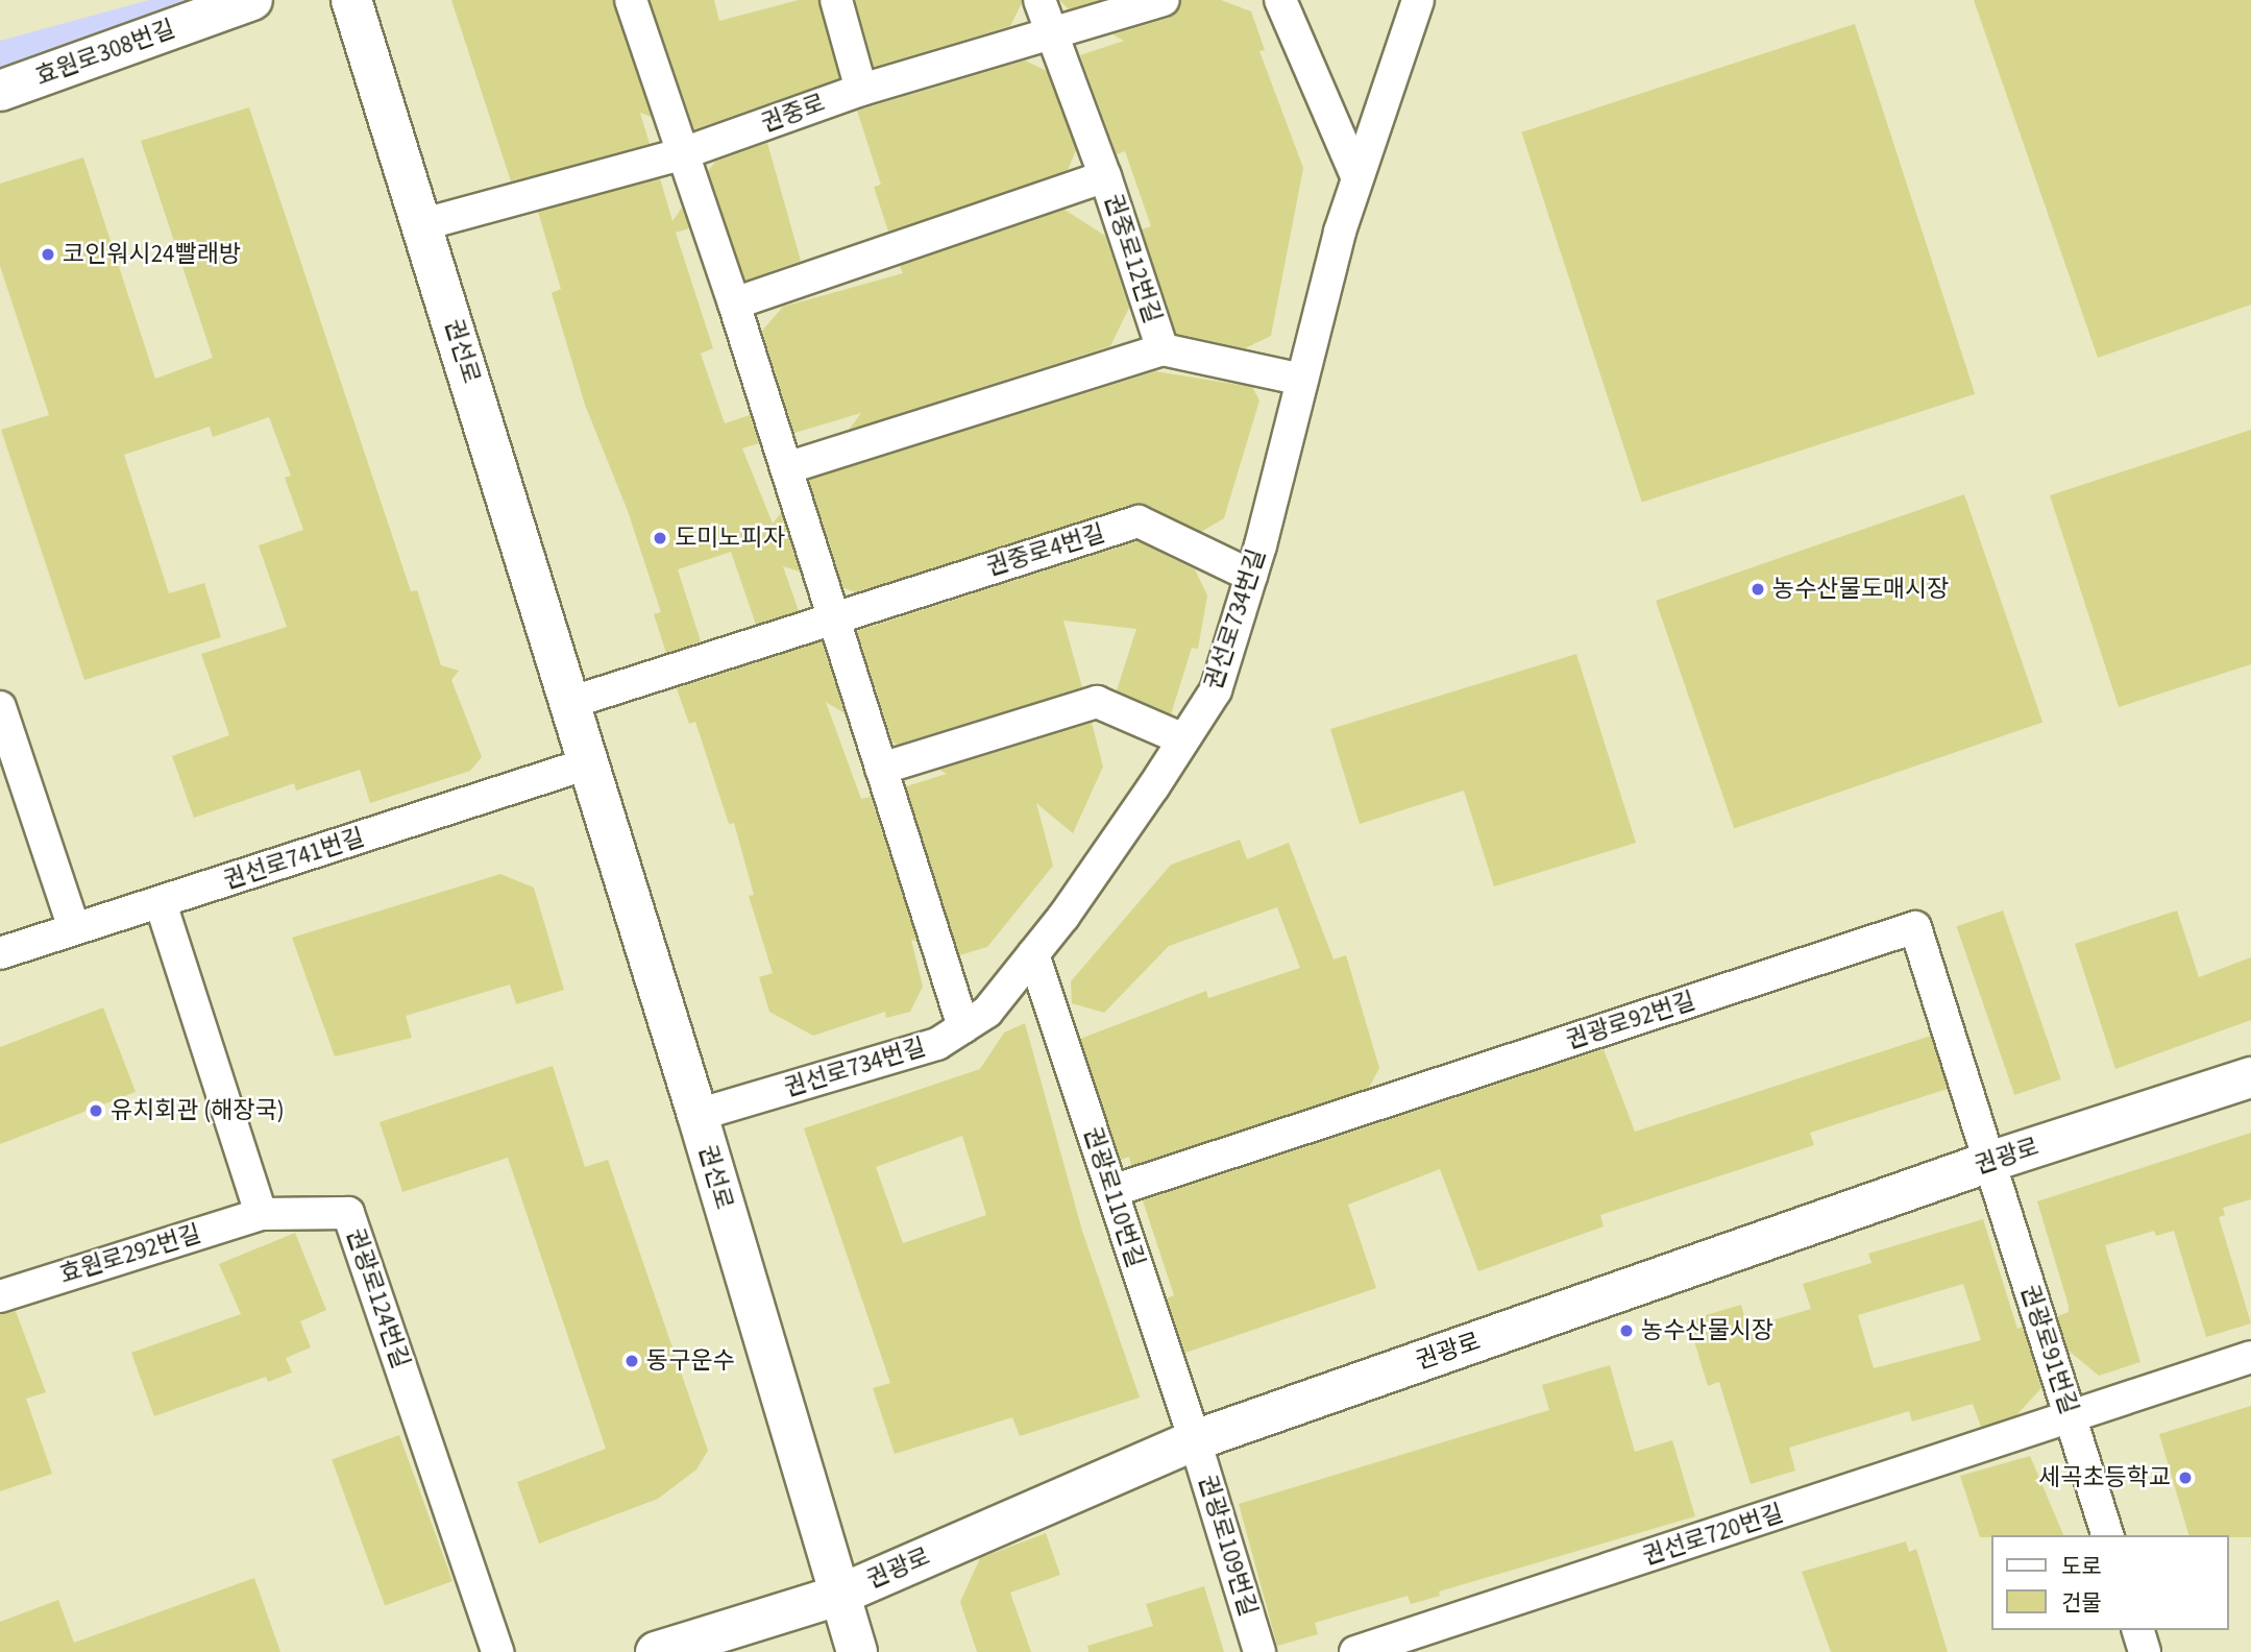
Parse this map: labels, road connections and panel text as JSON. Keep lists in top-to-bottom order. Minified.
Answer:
{"streets":{"street":["효원로308번길","권중로","권중로12번길","권선로","권중로4번길","권선로734번길","권선로741번길","권광로92번길","권광로","권광로110번길","효원로292번길","권광로124번길","권광로91번길","권선로720번길","권광로109번길"]},"crossings":[["권중로","권중로12번길"],["권중로","권선로"],["권중로12번길","권선로734번길"],["권선로","권선로734번길"],["권선로","권선로741번길"],["권선로","권광로"],["권중로4번길","권선로734번길"],["권선로734번길","권광로110번길"],["권광로92번길","권광로"],["권광로92번길","권광로110번길"],["권광로92번길","권광로91번길"],["권광로","권광로110번길"],["권광로","권광로91번길"],["권광로","권광로109번길"],["권광로110번길","권광로109번길"],["효원로292번길","권광로124번길"],["권광로91번길","권선로720번길"]],"places":["코인워시24빨래방","도미노피자","농수산물도매시장","유치회관 (해장국)","농수산물시장","동구운수","세곡초등학교"],"legend":["도로","건물"]}
